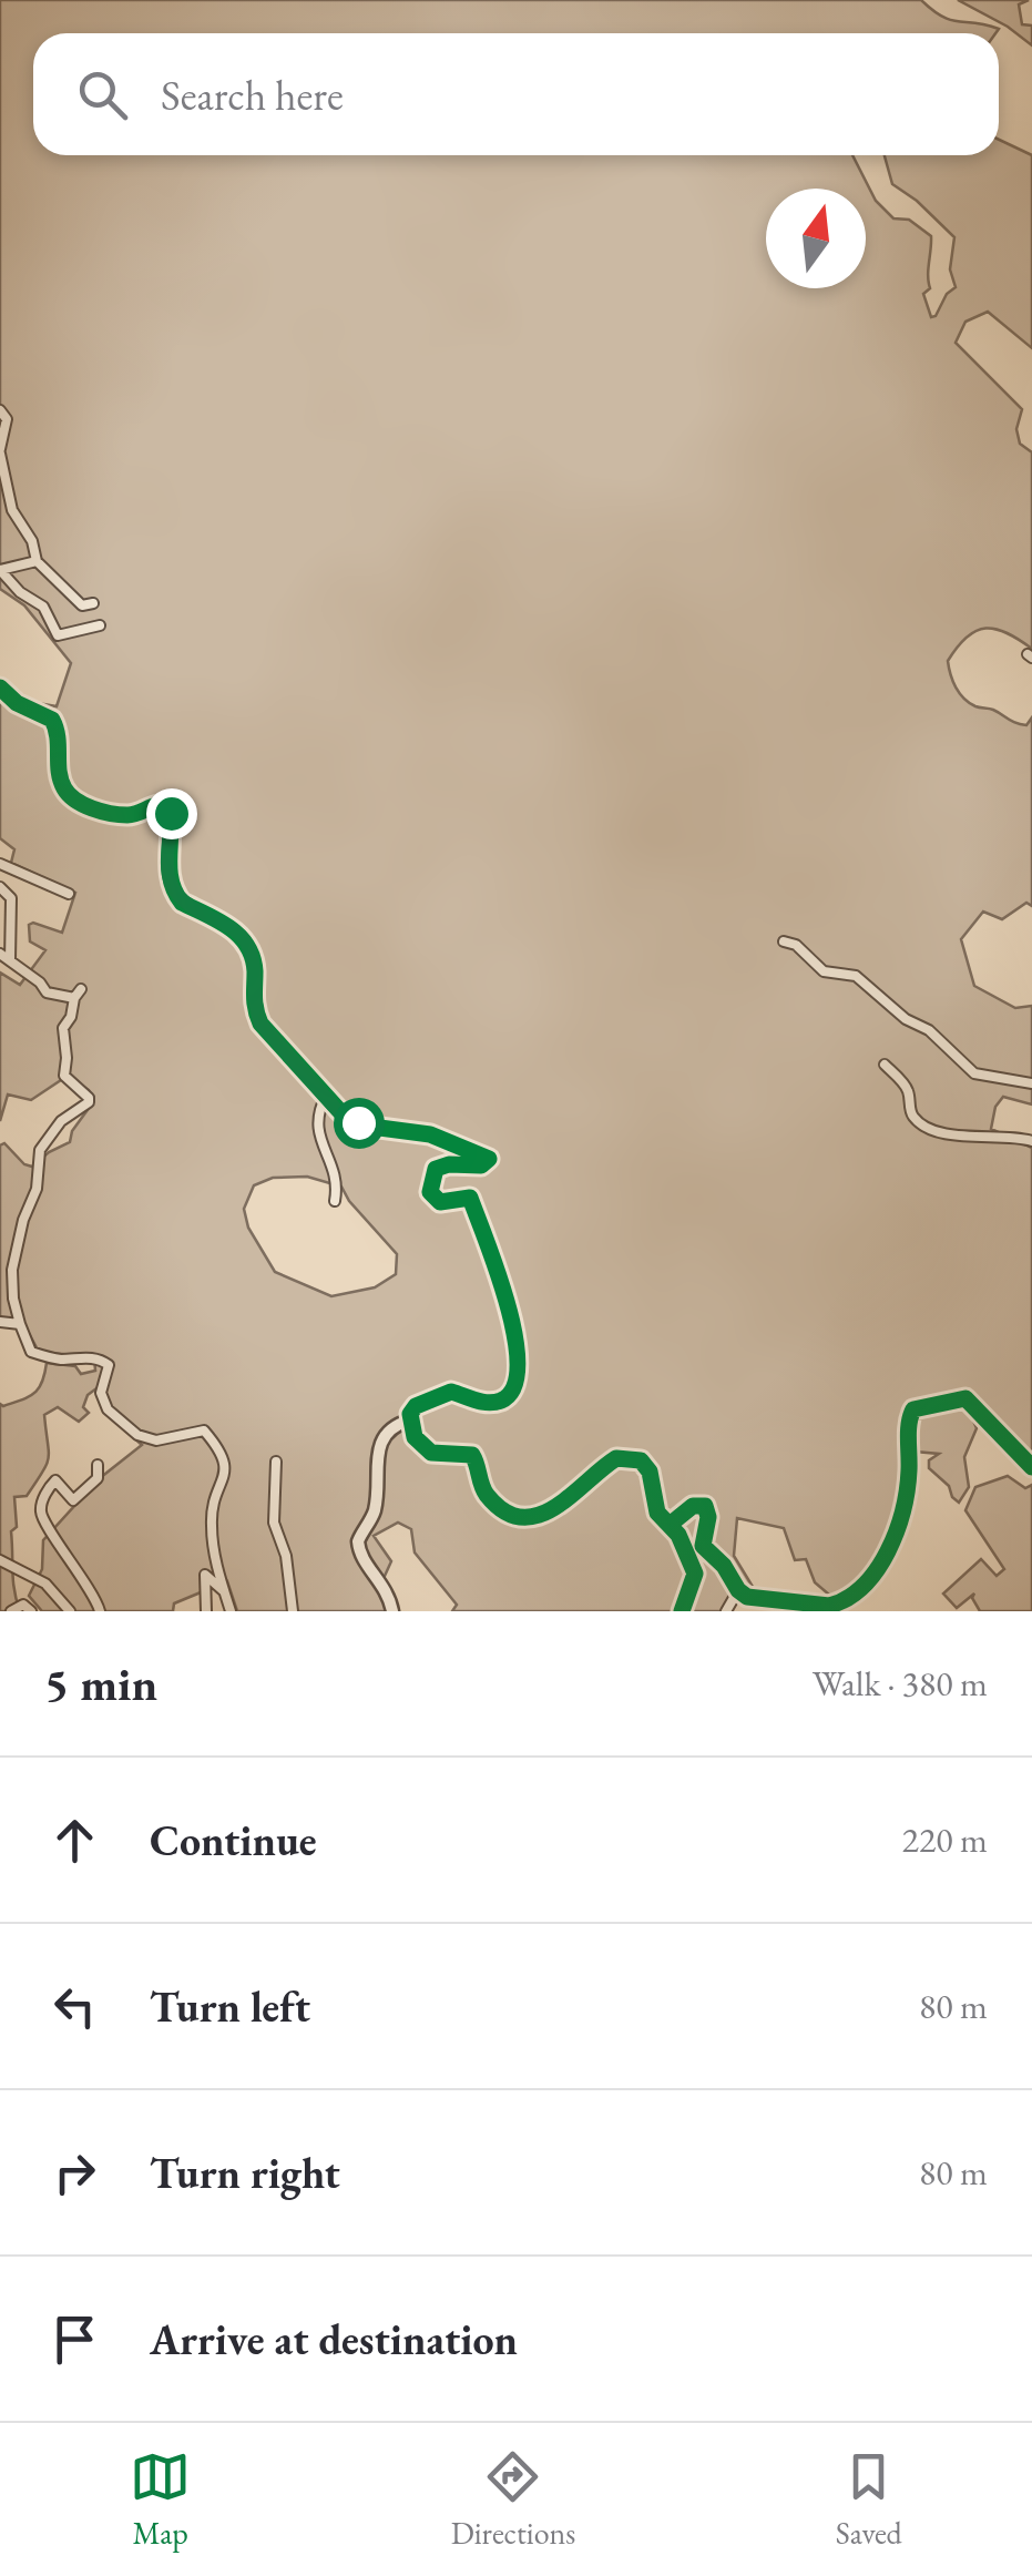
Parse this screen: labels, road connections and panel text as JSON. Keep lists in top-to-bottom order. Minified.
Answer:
{"north":"top","page":{"search":"Search here","heading":["5 min","Walk · 380 m"],"list":[["Continue","220 m"],["Turn left","80 m"],["Turn right","80 m"],"Arrive at destination"],"nav":["Map","Directions","Saved"]}}
